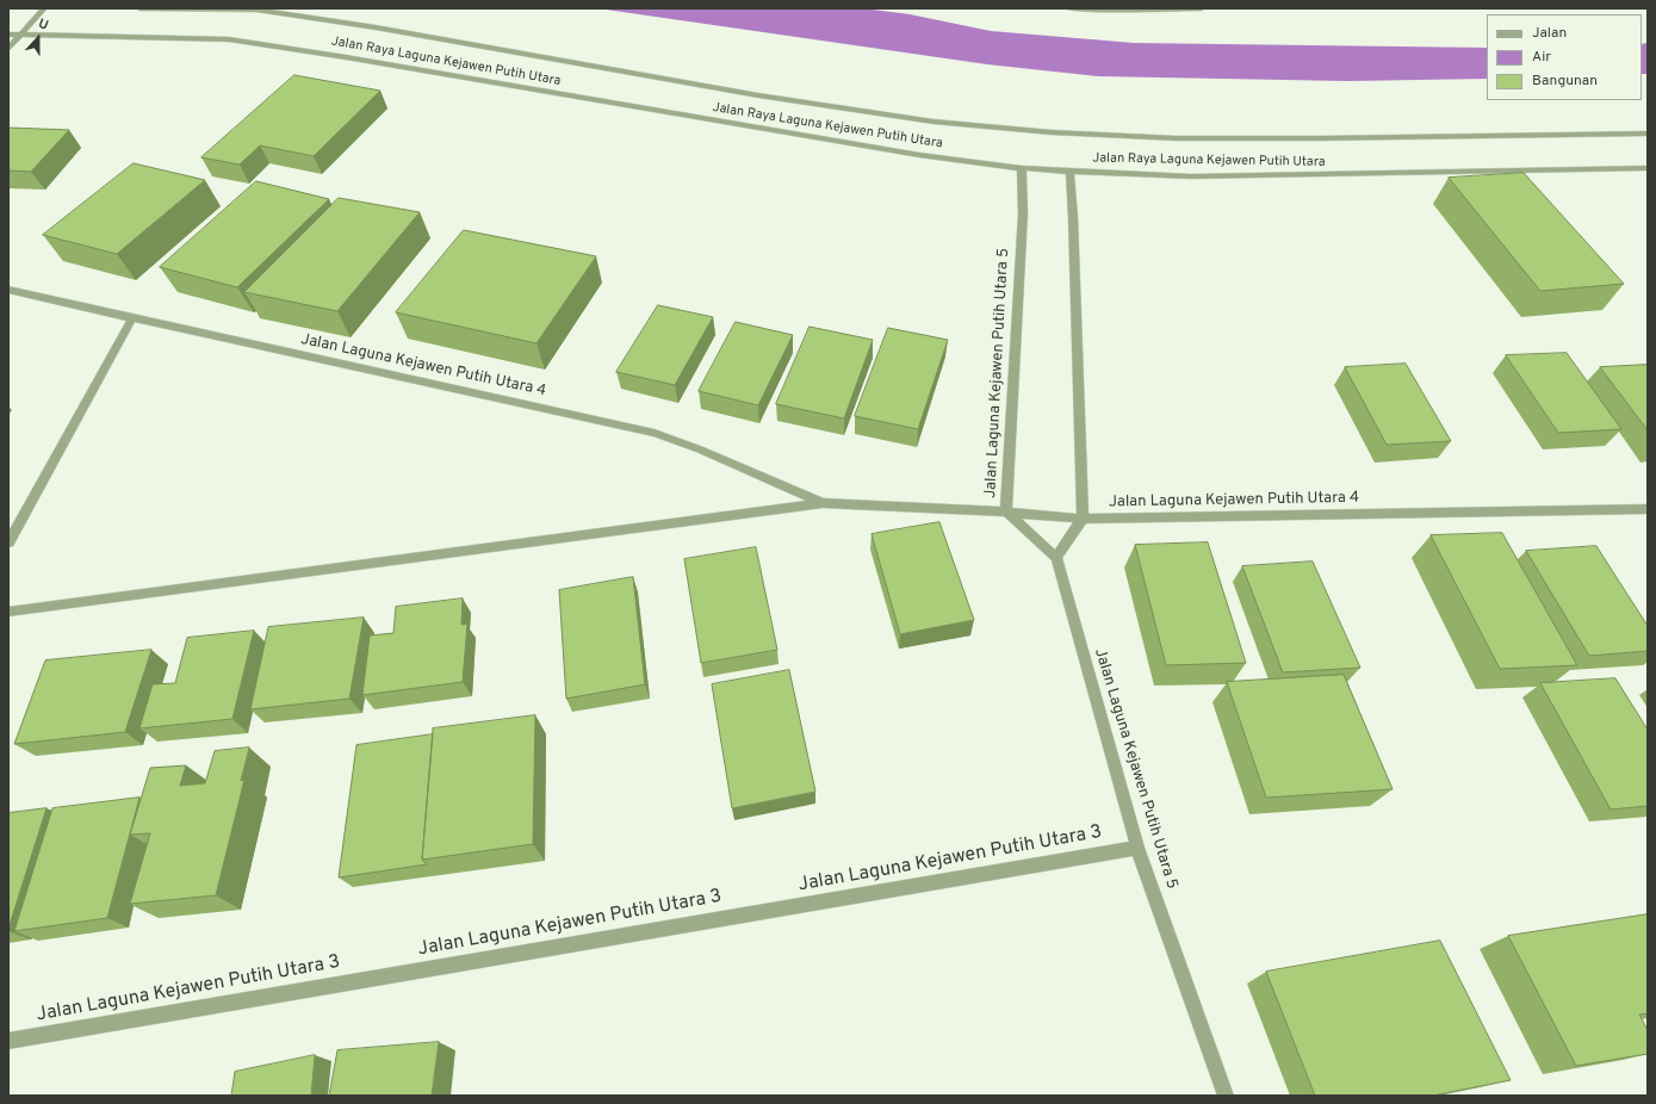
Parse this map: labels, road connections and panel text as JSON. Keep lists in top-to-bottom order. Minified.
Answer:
{"streets":{"street":["Jalan Raya Laguna Kejawen Putih Utara","Jalan Laguna Kejawen Putih Utara 4","Jalan Laguna Kejawen Putih Utara 5","Jalan Laguna Kejawen Putih Utara 3"]},"crossings":[["Jalan Raya Laguna Kejawen Putih Utara","Jalan Laguna Kejawen Putih Utara 5"],["Jalan Laguna Kejawen Putih Utara 4","Jalan Laguna Kejawen Putih Utara 5"],["Jalan Laguna Kejawen Putih Utara 5","Jalan Laguna Kejawen Putih Utara 3"]],"legend":["Jalan","Air","Bangunan"],"north":"top"}
